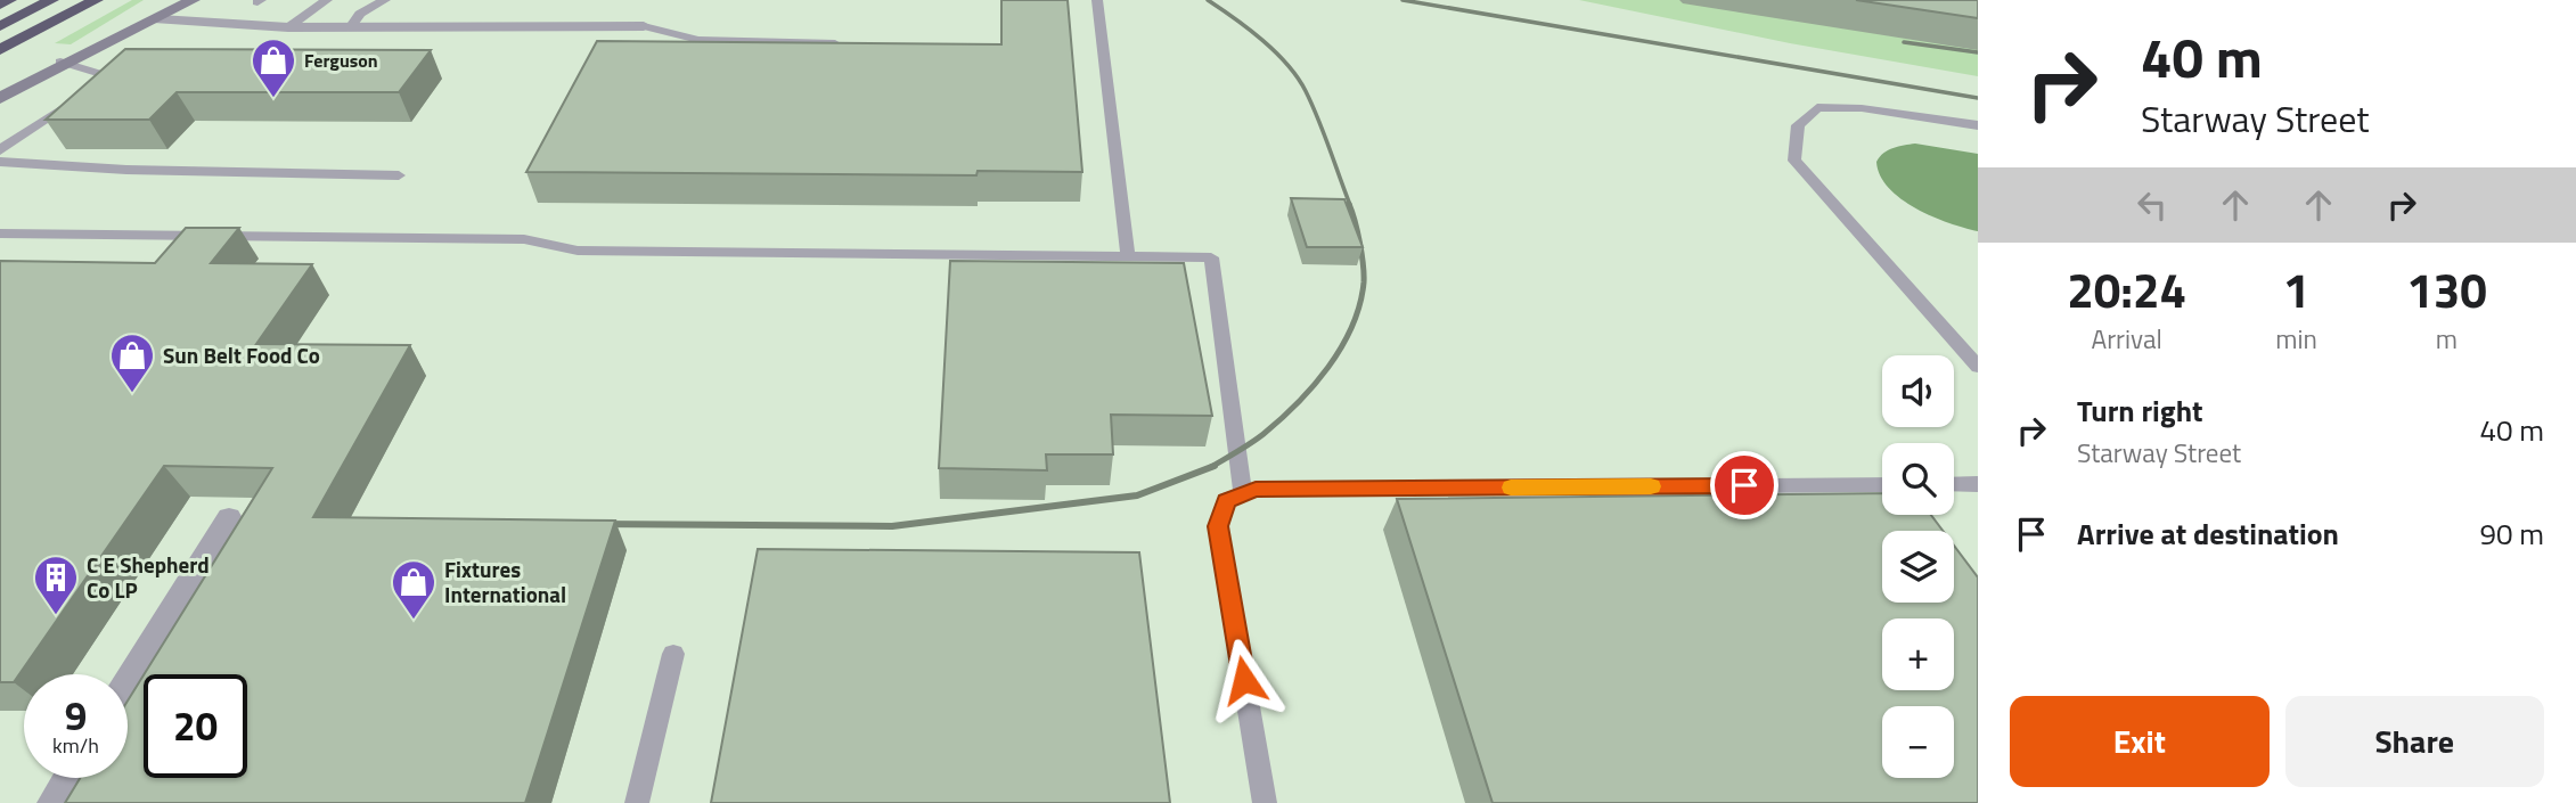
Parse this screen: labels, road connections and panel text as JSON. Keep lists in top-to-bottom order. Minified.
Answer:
{"places":{"shop":["Ferguson","Sun Belt Food Co","Fixtures International"],"building":["C E Shepherd Co LP"]},"page":{"turn":["40 m","Starway Street"],"eta":["20:24","Arrival","1","min","130","m"],"map_buttons":["+","−"],"list":[{"name":"Turn right","note":"Starway Street","value":"40 m"},{"name":"Arrive at destination","value":"90 m"}],"speed":"9 km/h","limit":"20","buttons":["Exit","Share"]}}
